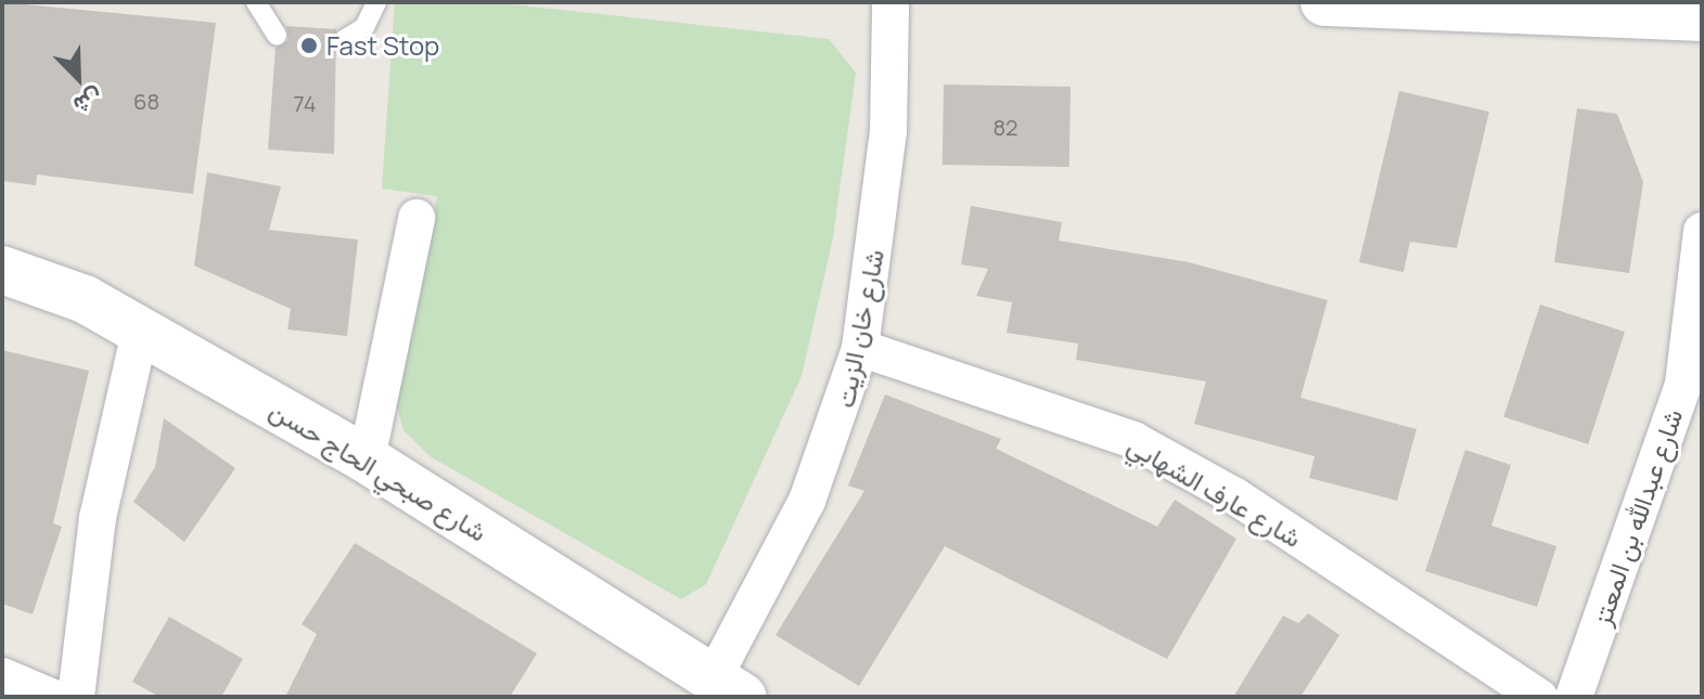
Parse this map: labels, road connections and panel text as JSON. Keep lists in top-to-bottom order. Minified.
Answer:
{"streets":{"street":["شارع خان الزيت","شارع صبحي الحاج حسن","شارع عارف الشهابي","شارع عبدالله بن المعتز"]},"crossings":[["شارع خان الزيت","شارع صبحي الحاج حسن"],["شارع خان الزيت","شارع عارف الشهابي"]],"places":["Fast Stop"],"house_numbers":["68","74","82"],"north":"bottom right"}
